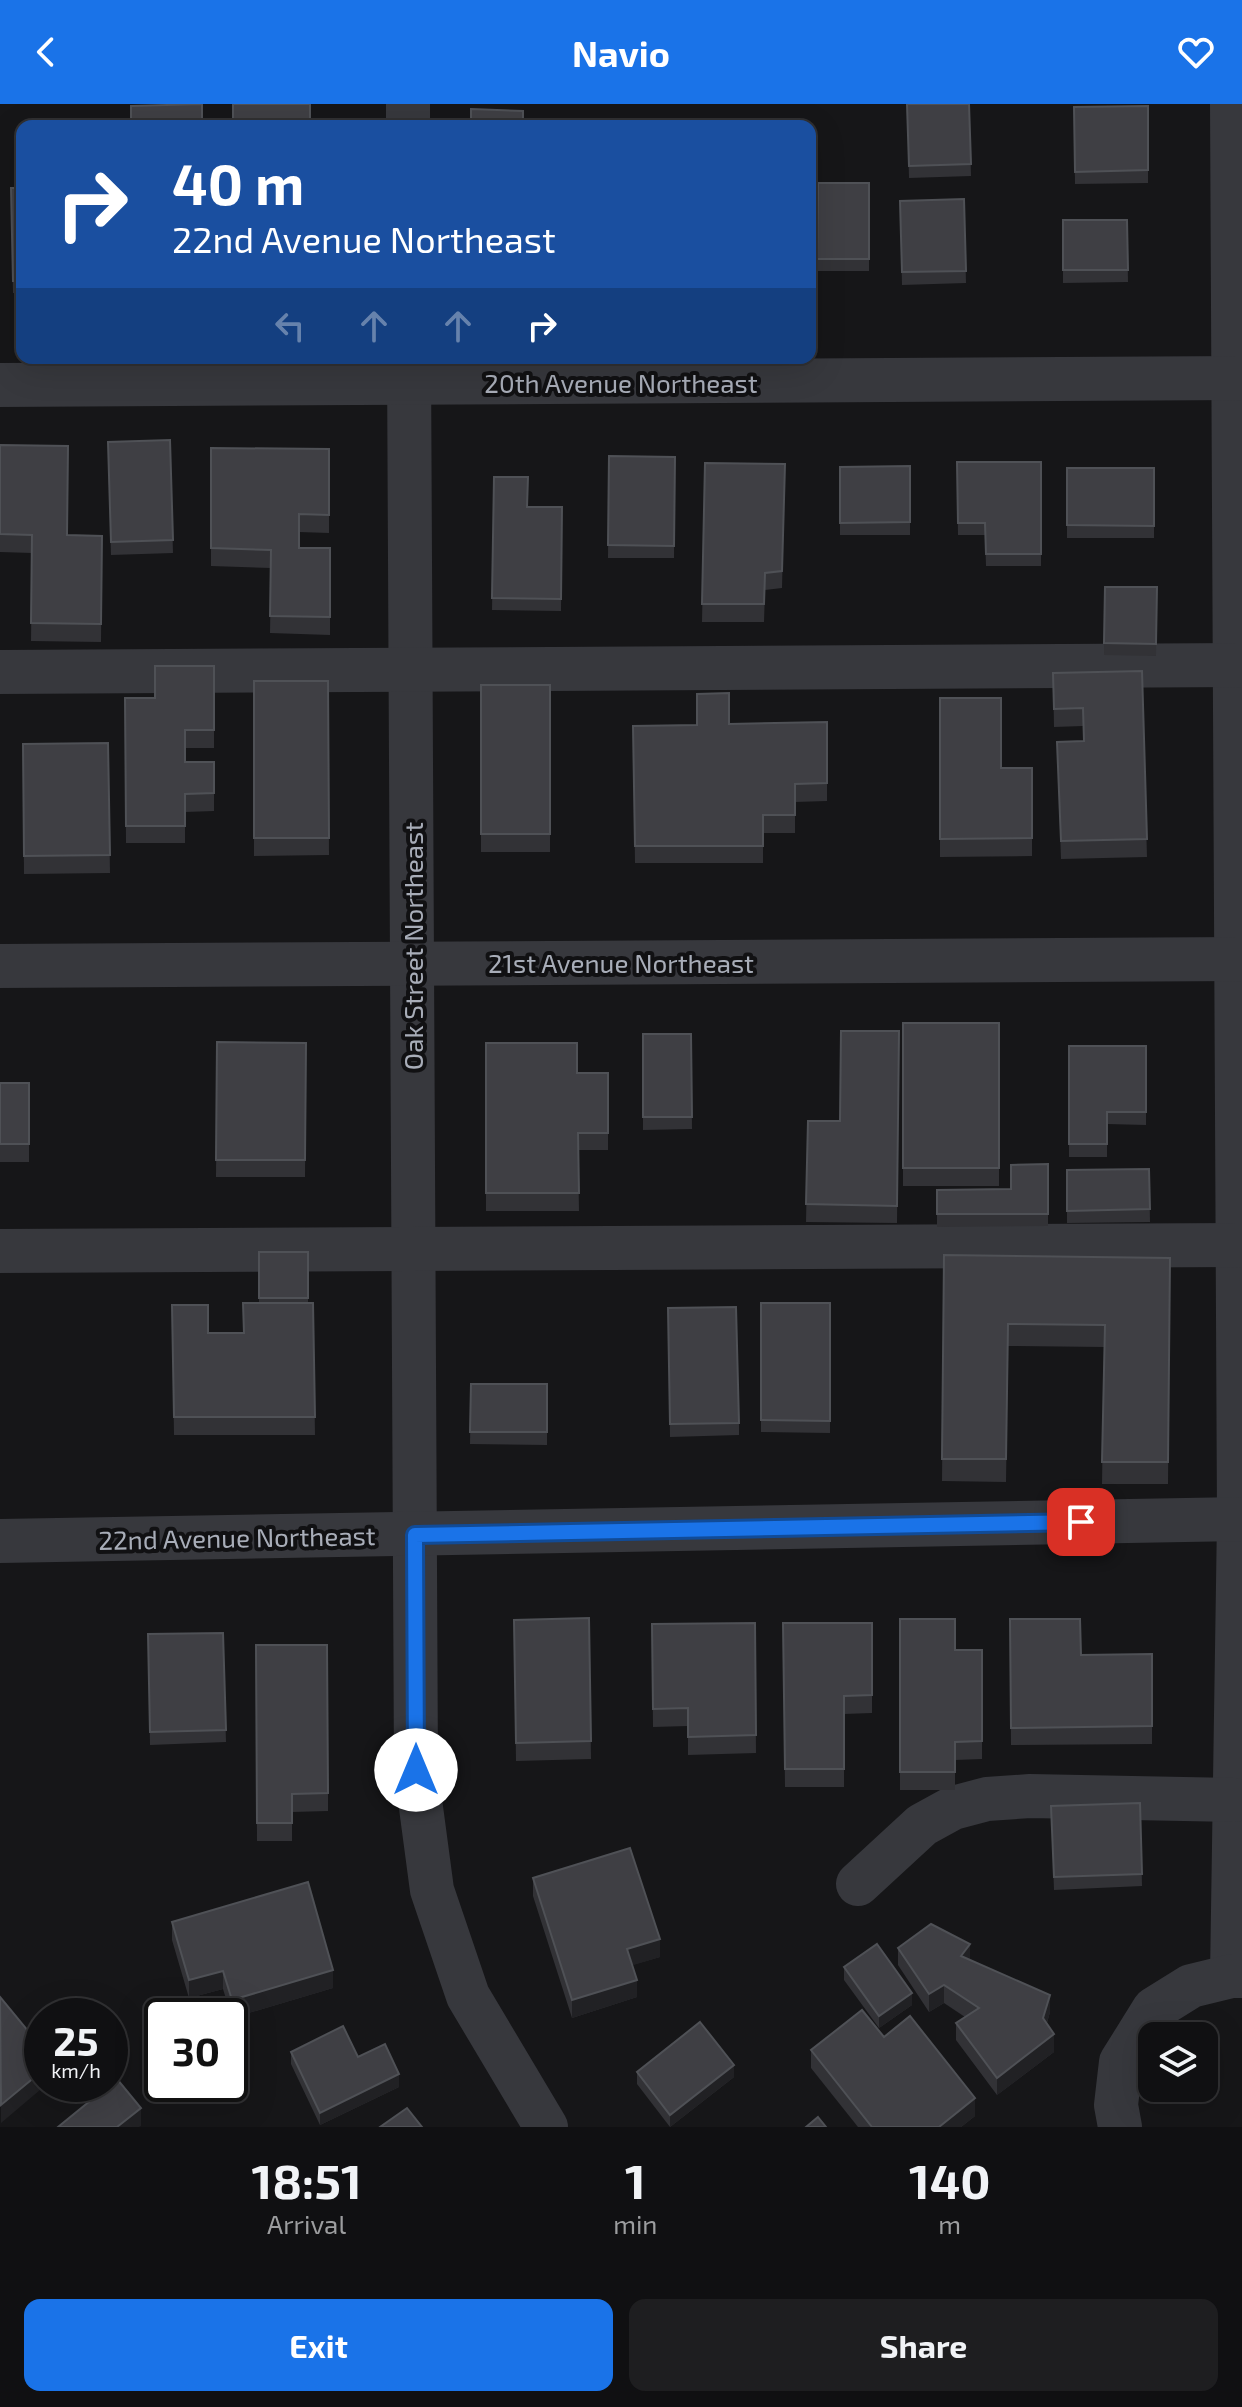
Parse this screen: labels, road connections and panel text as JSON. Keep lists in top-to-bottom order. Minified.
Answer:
{"streets":{"street":["20th Avenue Northeast","Oak Street Northeast","21st Avenue Northeast","22nd Avenue Northeast"]},"crossings":[["20th Avenue Northeast","Oak Street Northeast"],["Oak Street Northeast","21st Avenue Northeast"],["Oak Street Northeast","22nd Avenue Northeast"]],"page":{"header":"Navio","turn":["40 m","22nd Avenue Northeast"],"speed":"25 km/h","limit":"30","eta":["18:51","Arrival","1","min","140","m"],"buttons":["Exit","Share"]}}
